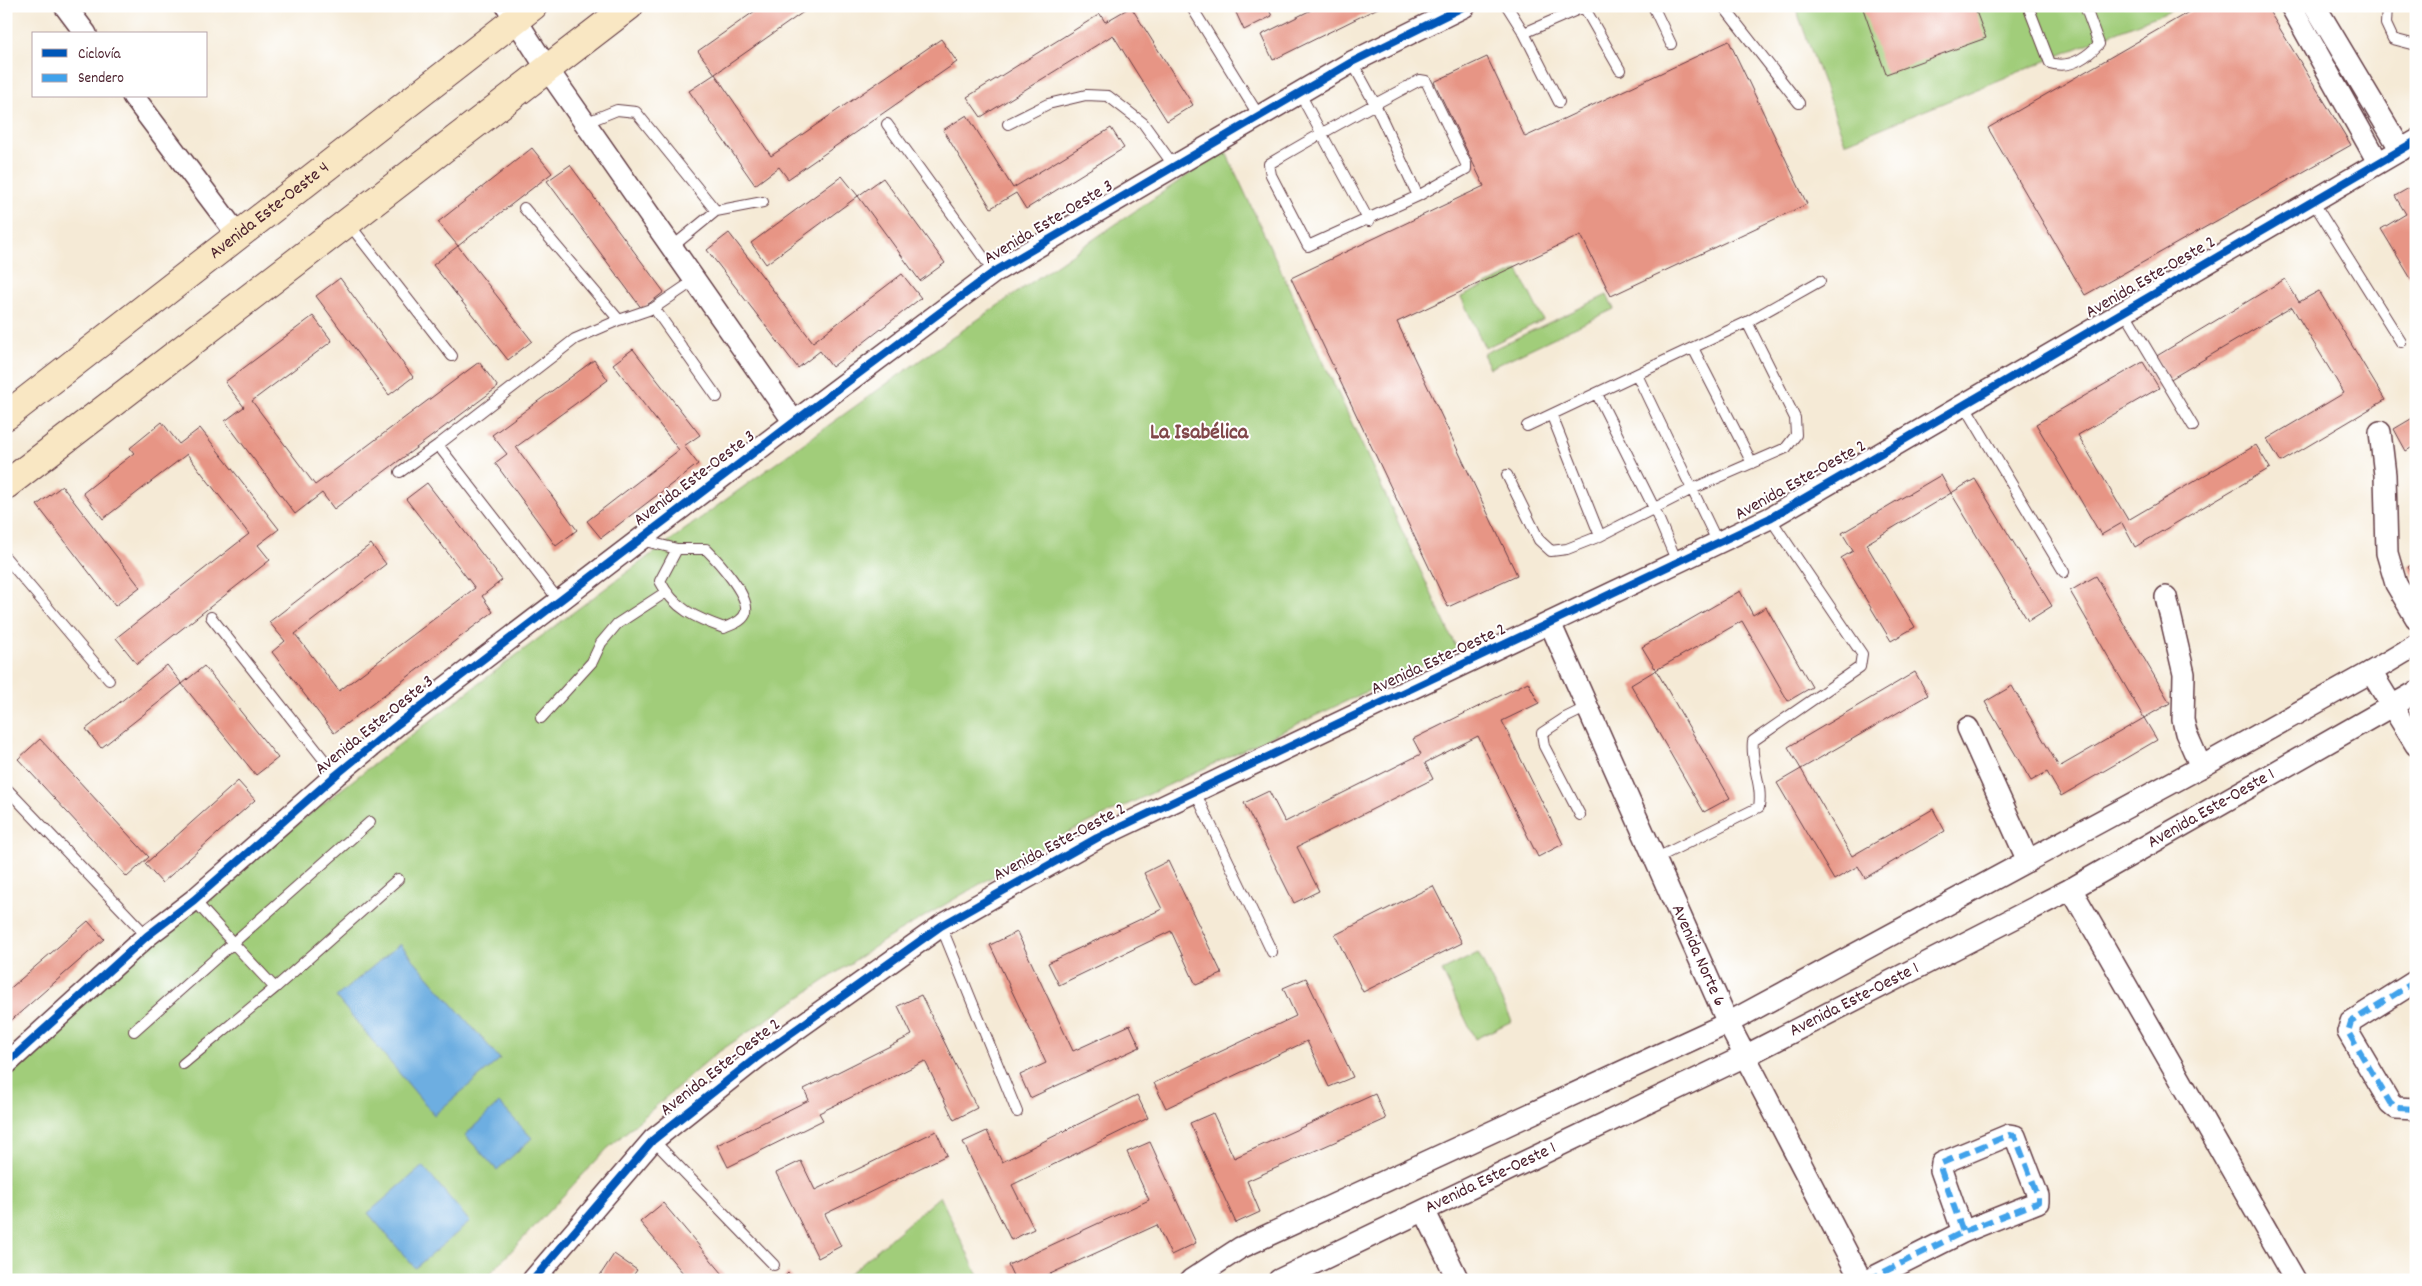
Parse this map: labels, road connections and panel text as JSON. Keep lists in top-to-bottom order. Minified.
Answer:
{"streets":{"main road":["Avenida Este-Oeste 4"],"street":["Avenida Este-Oeste 3","Avenida Este-Oeste 2","Avenida Este-Oeste 1","Avenida Norte 6"]},"crossings":[["Avenida Este-Oeste 2","Avenida Norte 6"],["Avenida Este-Oeste 1","Avenida Norte 6"]],"districts":["La Isabélica"],"legend":["Ciclovía","Sendero"]}
